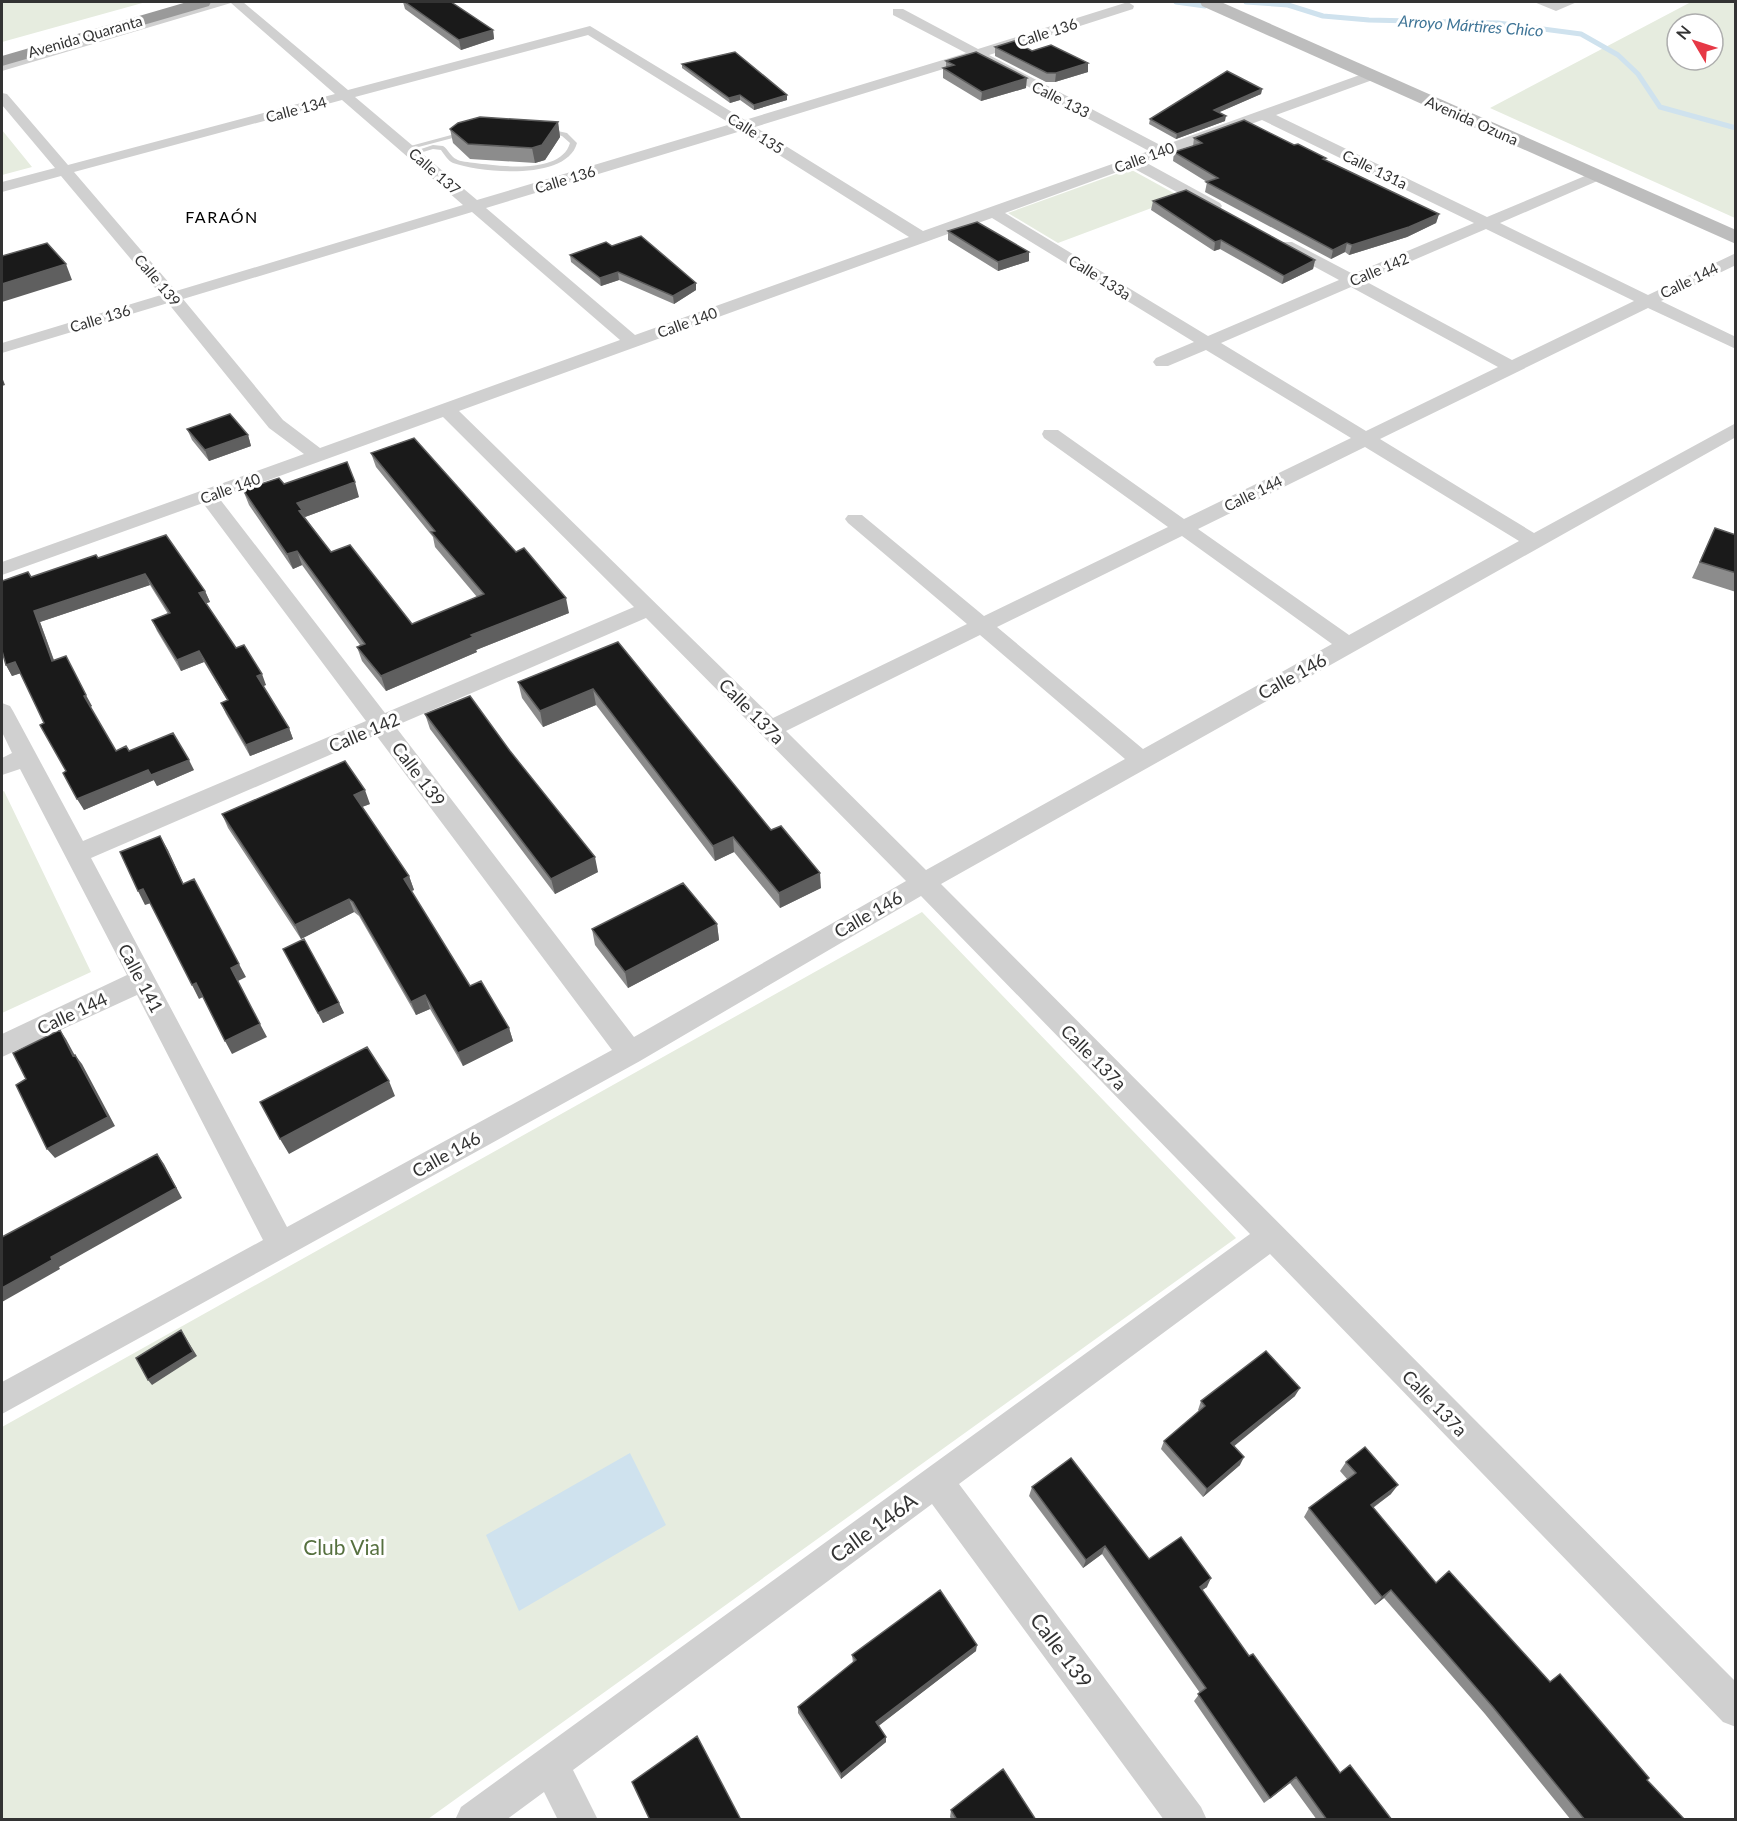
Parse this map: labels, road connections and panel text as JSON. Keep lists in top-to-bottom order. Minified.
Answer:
{"streets":{"highway":["Avenida Quaranta"],"main road":["Avenida Ozuna"],"street":["Calle 136","Calle 133","Calle 134","Calle 135","Calle 140","Calle 131a","Calle 137","Calle 142","Calle 133a","Calle 139","Calle 144","Calle 146","Calle 137a","Calle 141","Calle 146A"]},"crossings":[["Calle 136","Calle 133"],["Calle 136","Calle 135"],["Calle 136","Calle 137"],["Calle 136","Calle 139"],["Calle 133","Calle 140"],["Calle 134","Calle 135"],["Calle 134","Calle 137"],["Calle 134","Calle 139"],["Avenida Ozuna","Calle 140"],["Avenida Ozuna","Calle 142"],["Calle 135","Calle 140"],["Calle 140","Calle 131a"],["Calle 140","Calle 137"],["Calle 140","Calle 133a"],["Calle 140","Calle 139"],["Calle 140","Calle 137a"],["Calle 131a","Calle 142"],["Calle 131a","Calle 144"],["Calle 142","Calle 133a"],["Calle 142","Calle 139"],["Calle 142","Calle 137a"],["Calle 142","Calle 141"],["Calle 133a","Calle 144"],["Calle 133a","Calle 146"],["Calle 139","Calle 146"],["Calle 139","Calle 146A"],["Calle 144","Calle 137a"],["Calle 144","Calle 141"],["Calle 146","Calle 137a"],["Calle 146","Calle 141"],["Calle 137a","Calle 146A"]],"districts":["FARAÓN"],"water":["Arroyo Mártires Chico"],"parks":["Club Vial"],"north":"top left"}
